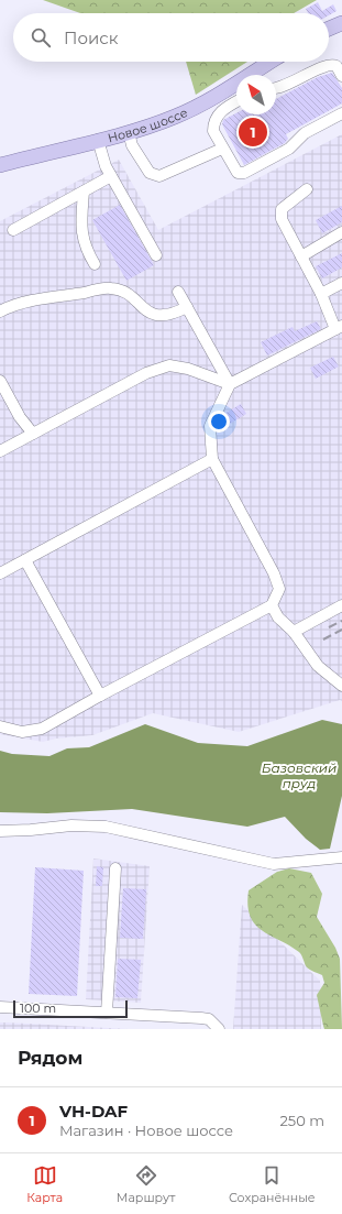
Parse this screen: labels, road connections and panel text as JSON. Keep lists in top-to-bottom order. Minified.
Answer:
{"streets":{"main road":["Новое шоссе"]},"water":["Базовский пруд"],"scale_bar":"100 m","north":"top left","page":{"search":"Поиск","pins":"1","scale":"100 m","heading":"Рядом","list":[{"mark":"1","name":"VH-DAF","note":"Магазин · Новое шоссе","value":"250 m"}],"nav":["Карта","Маршрут","Сохранённые"]}}
